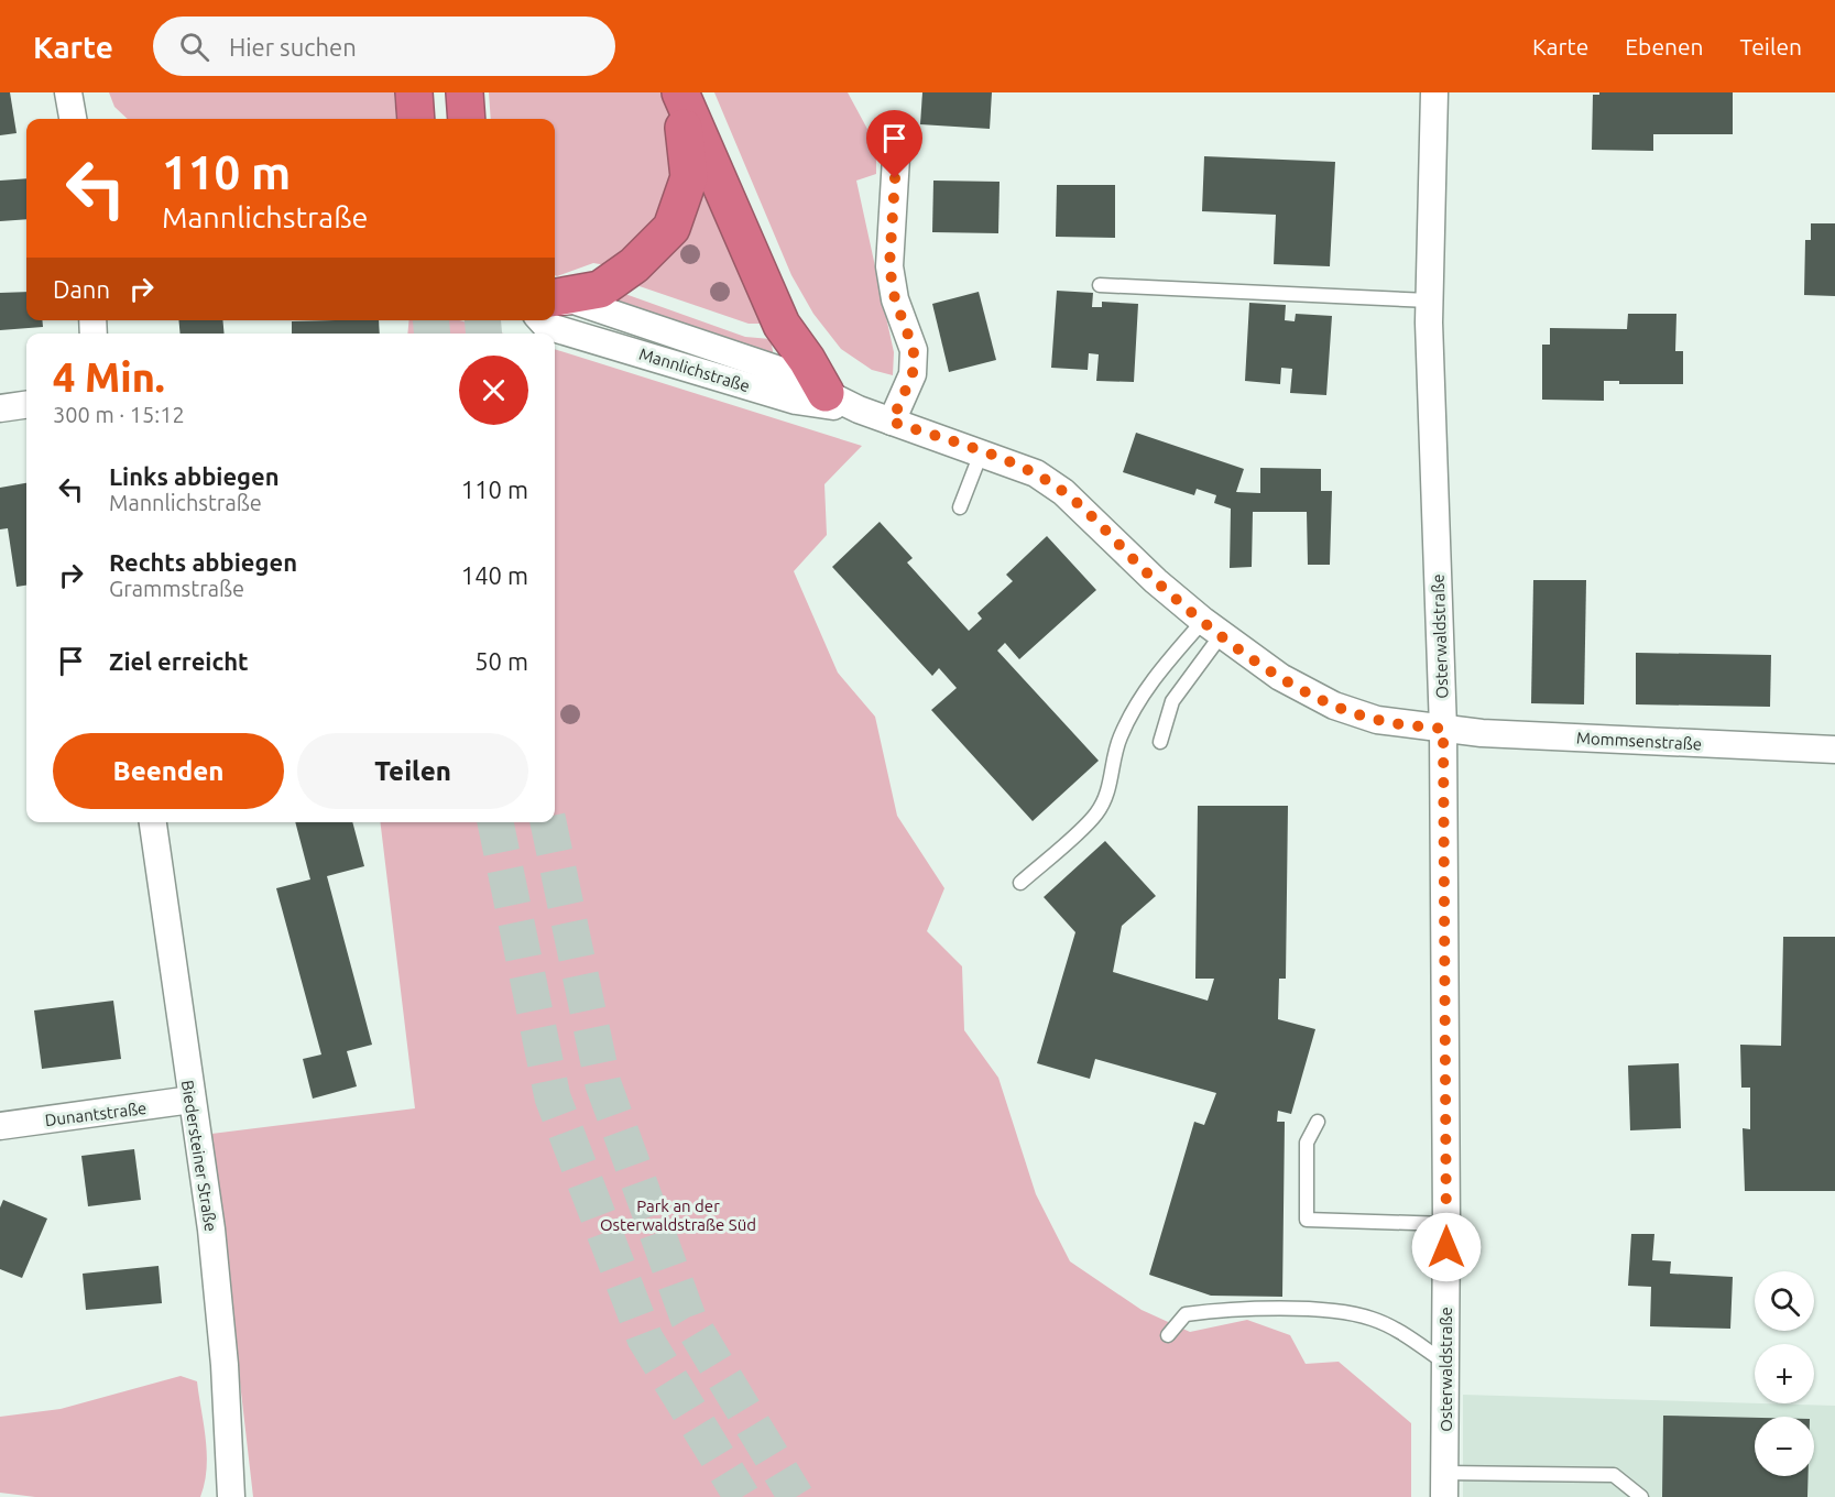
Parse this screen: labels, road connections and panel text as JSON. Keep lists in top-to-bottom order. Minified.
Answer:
{"streets":{"street":["Mannlichstraße","Osterwaldstraße","Mommsenstraße","Dunantstraße","Biedersteiner Straße"]},"crossings":[["Mannlichstraße","Osterwaldstraße"],["Mannlichstraße","Mommsenstraße"],["Osterwaldstraße","Mommsenstraße"],["Dunantstraße","Biedersteiner Straße"]],"parks":["Park an der Osterwaldstraße Süd"],"page":{"header":"Karte","search":"Hier suchen","nav":["Karte","Ebenen","Teilen"],"turn":["110 m","Mannlichstraße"],"then":"Dann","heading":["4 Min.","300 m · 15:12"],"list":[{"name":"Links abbiegen","note":"Mannlichstraße","value":"110 m"},{"name":"Rechts abbiegen","note":"Grammstraße","value":"140 m"},{"name":"Ziel erreicht","value":"50 m"}],"buttons":["Beenden","Teilen"],"map_buttons":["+","−"]}}
